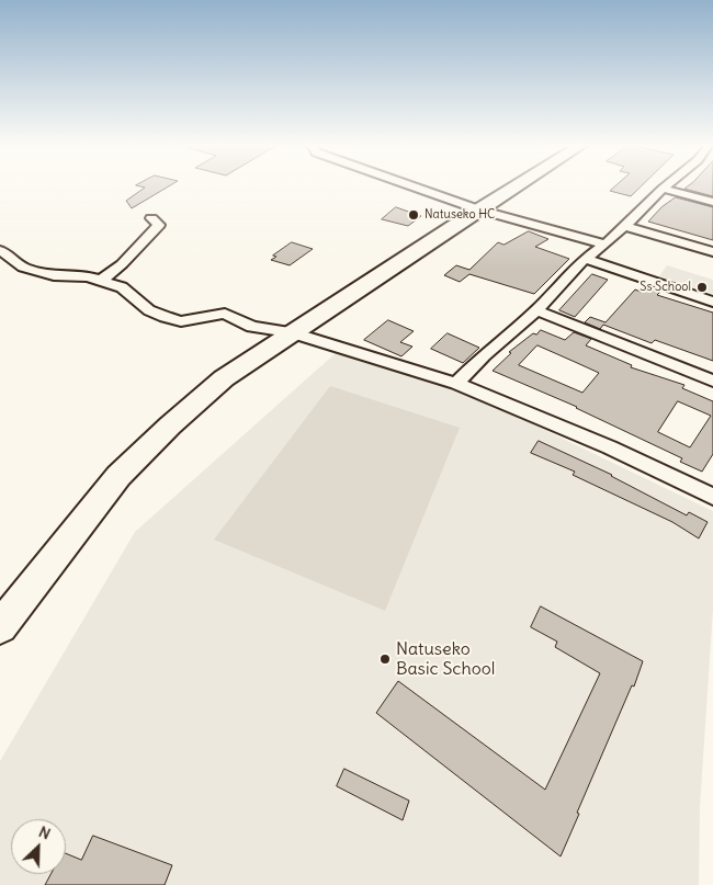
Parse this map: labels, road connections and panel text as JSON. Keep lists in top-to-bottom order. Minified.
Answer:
{"places":["Natuseko HC","Ss School","Natuseko Basic School"],"north":"top right"}
